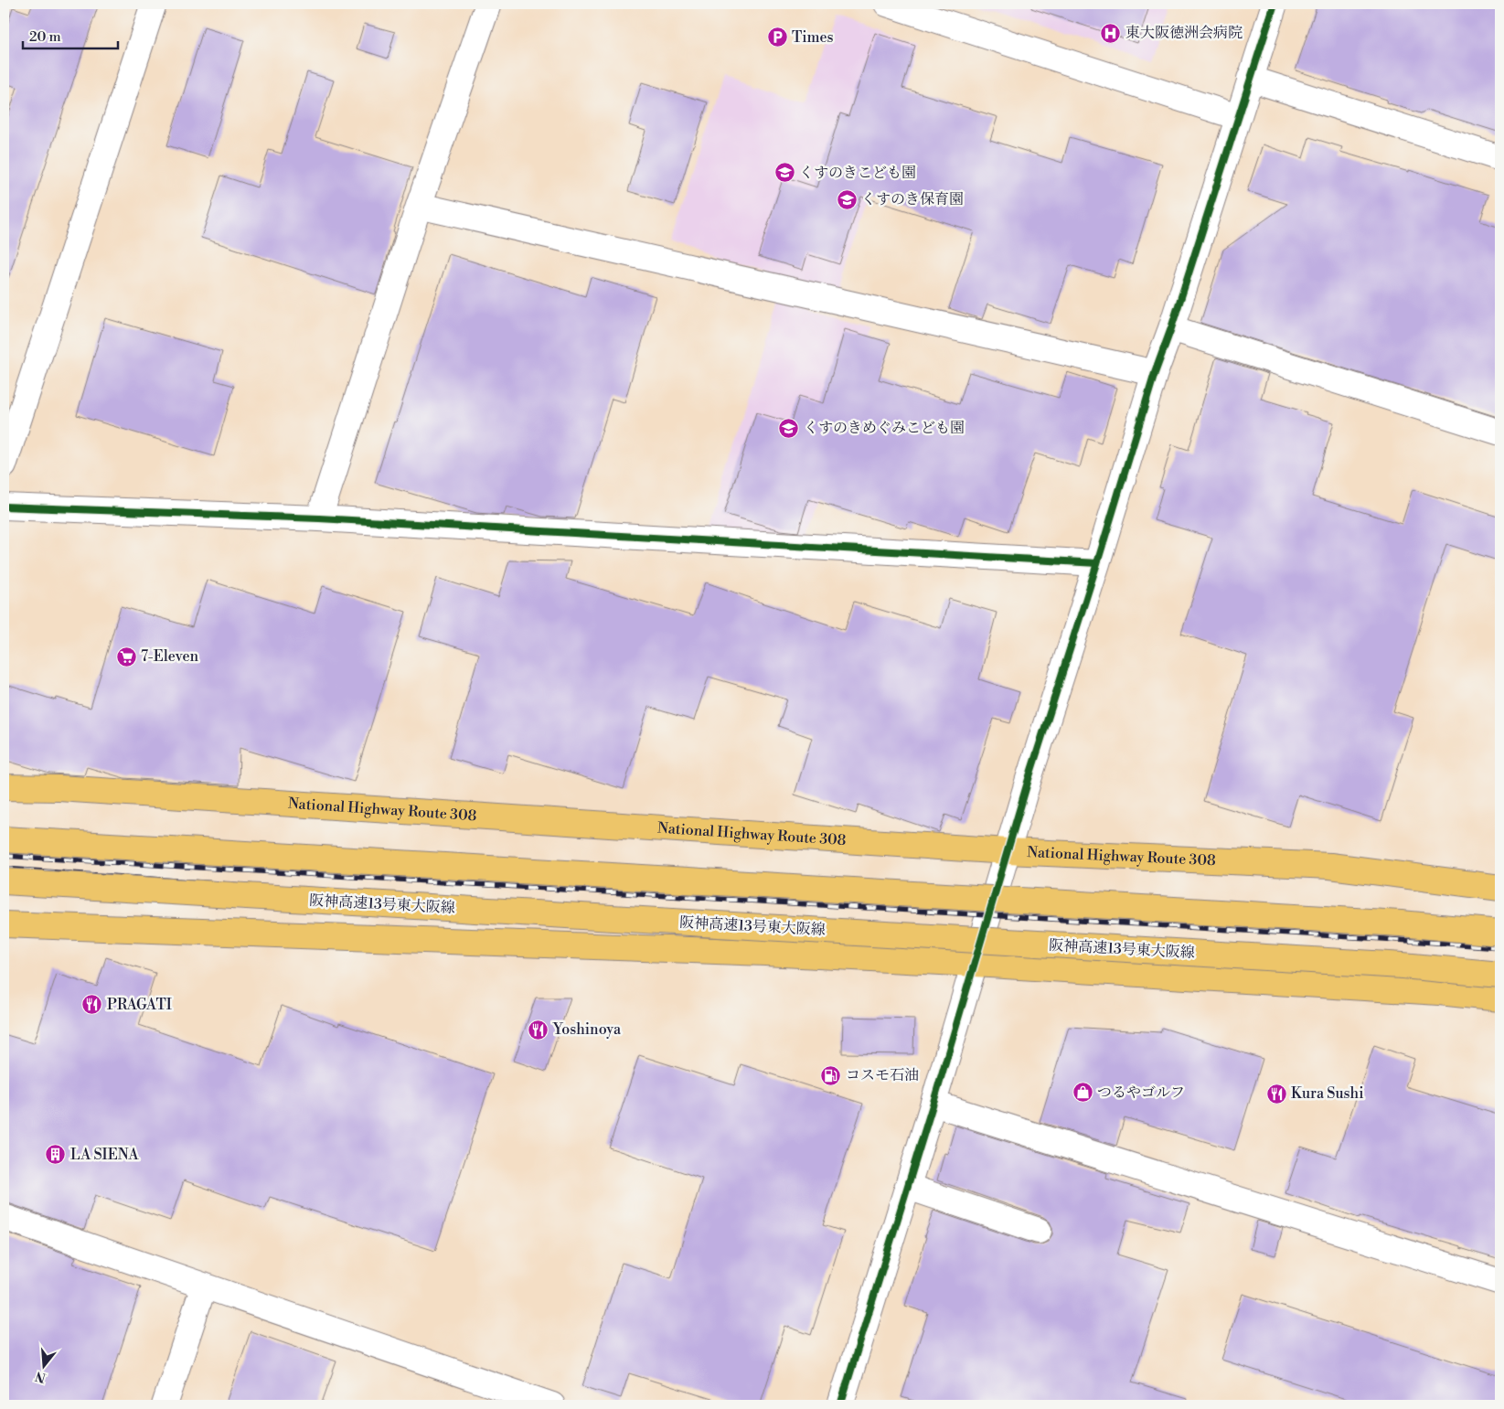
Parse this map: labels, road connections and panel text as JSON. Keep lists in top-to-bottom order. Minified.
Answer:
{"streets":{"highway":["National Highway Route 308","阪神高速13号東大阪線"]},"places":{"hospital":["東大阪徳洲会病院"],"parking":["Times"],"school or university":["くすのきこども園","くすのき保育園","くすのきめぐみこども園"],"supermarket":["7-Eleven"],"restaurant":["PRAGATI","Yoshinoya","Kura Sushi"],"fuel station":["コスモ石油"],"shop":["つるやゴルフ"],"building":["LA SIENA"]},"scale_bar":"20 m","north":"bottom"}
